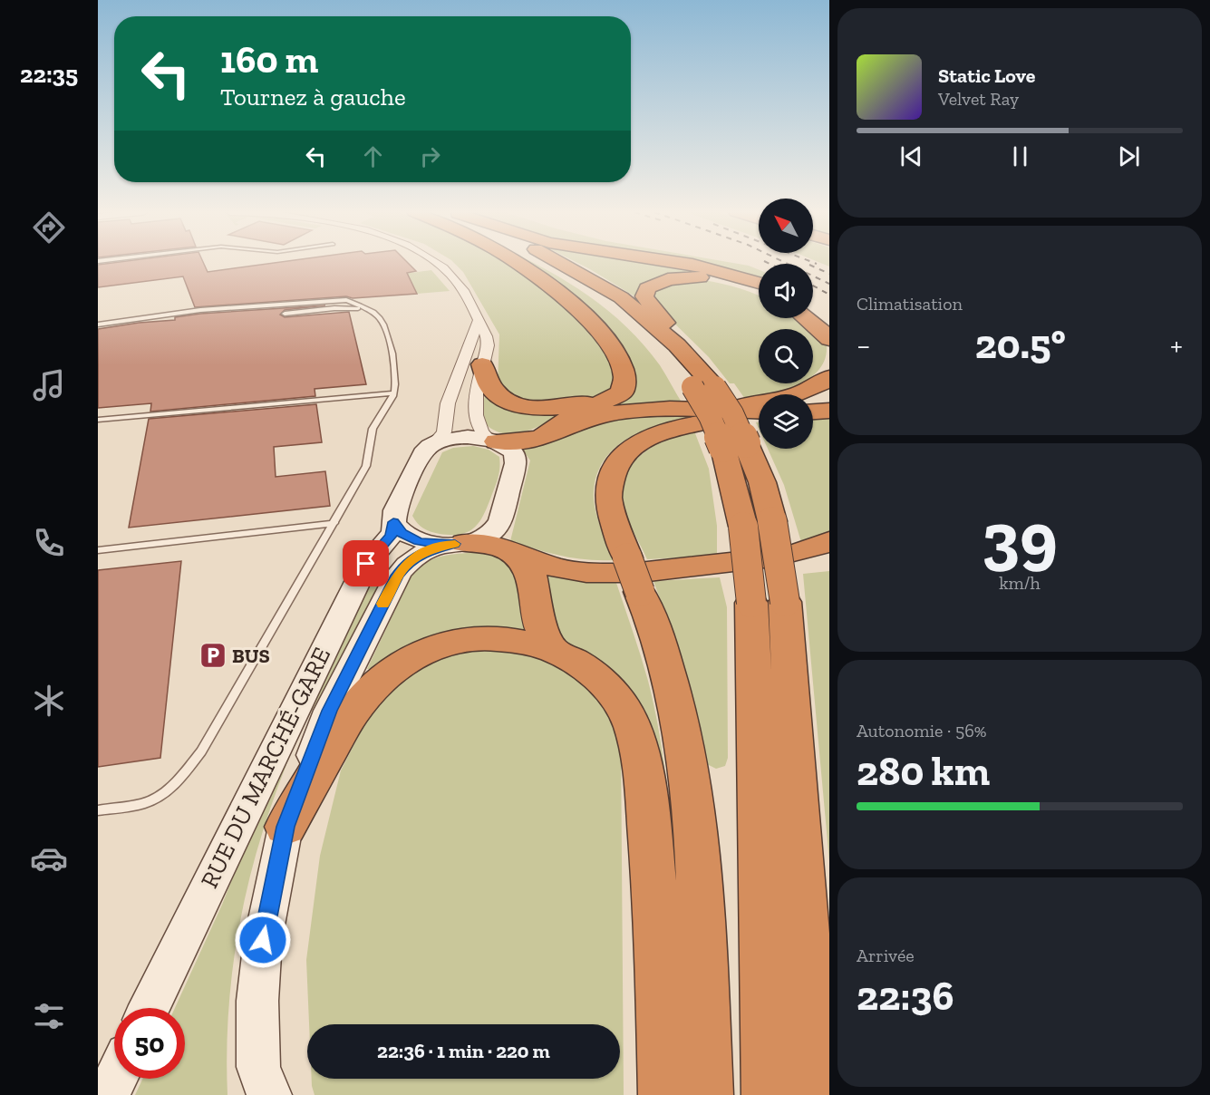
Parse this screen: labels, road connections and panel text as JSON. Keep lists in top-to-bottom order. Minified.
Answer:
{"streets":{"main road":["RUE DU MARCHÉ-GARE"]},"places":{"parking":["BUS"]},"north":"top left","page":{"tabs":"22:35","turn":["160 m","Tournez à gauche"],"song":["Static Love","Velvet Ray"],"tile":["Climatisation",["39","km/h"],["Autonomie · 56%","280 km"],["Arrivée","22:36"]],"heat":["−","20.5°","+"],"limit":"50","trip":"22:36 · 1 min · 220 m"}}
